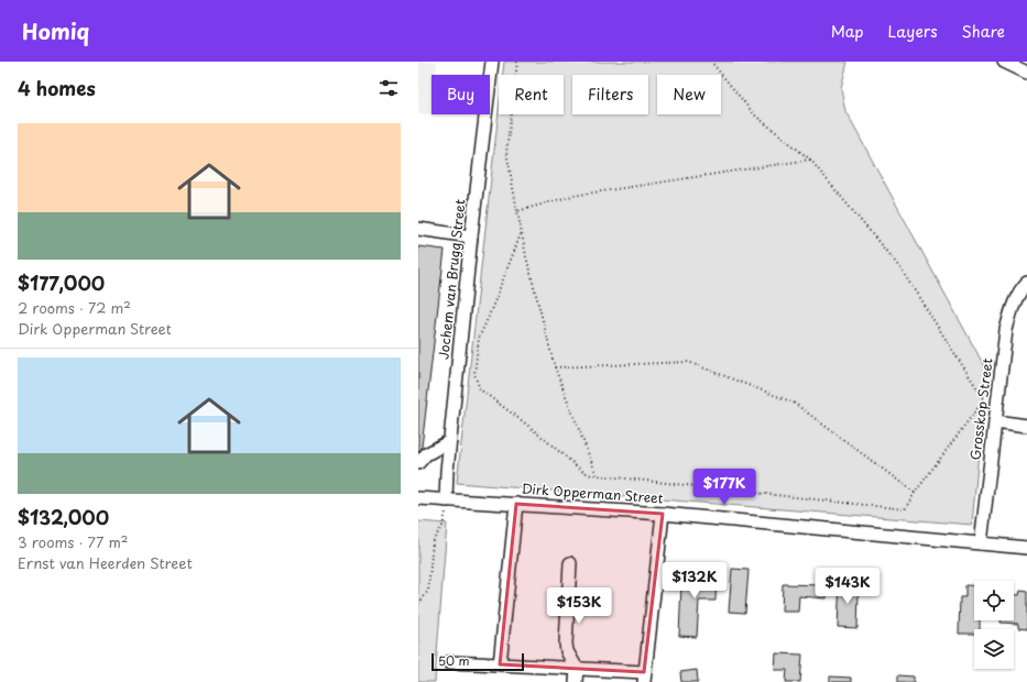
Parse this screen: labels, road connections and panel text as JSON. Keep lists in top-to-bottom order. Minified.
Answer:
{"streets":{"street":["Jochem van Brugg Street","Grosskop Street","Dirk Opperman Street"]},"crossings":[["Jochem van Brugg Street","Dirk Opperman Street"],["Grosskop Street","Dirk Opperman Street"]],"scale_bar":"50 m","page":{"header":"Homiq","nav":["Map","Layers","Share"],"heading":"4 homes","chip":["Buy","Rent","Filters","New"],"list":[{"name":"$177,000","note":"2 rooms · 72 m² · Dirk Opperman Street"},{"name":"$132,000","note":"3 rooms · 77 m² · Ernst van Heerden Street"}],"price":["$177K","$132K","$143K","$153K"],"scale":"50 m"}}
